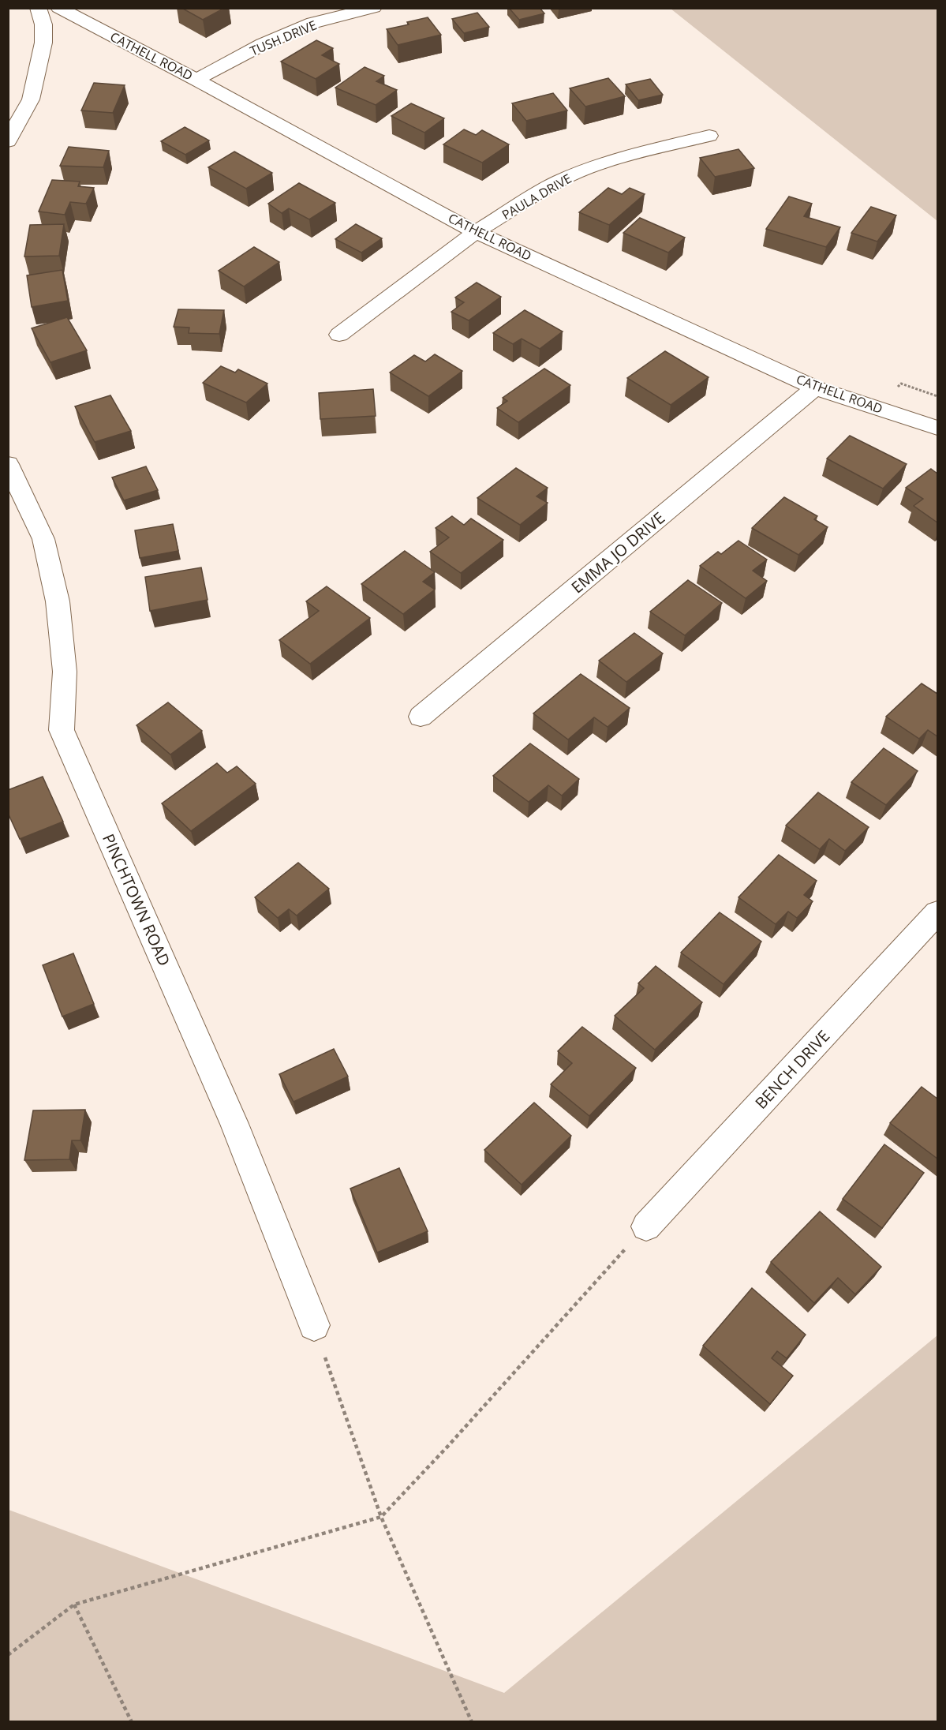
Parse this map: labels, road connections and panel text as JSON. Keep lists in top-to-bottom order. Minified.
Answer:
{"streets":{"street":["TUSH DRIVE","CATHELL ROAD","PAULA DRIVE","EMMA JO DRIVE","PINCHTOWN ROAD","BENCH DRIVE"]},"crossings":[["TUSH DRIVE","CATHELL ROAD"],["CATHELL ROAD","PAULA DRIVE"],["CATHELL ROAD","EMMA JO DRIVE"]]}
